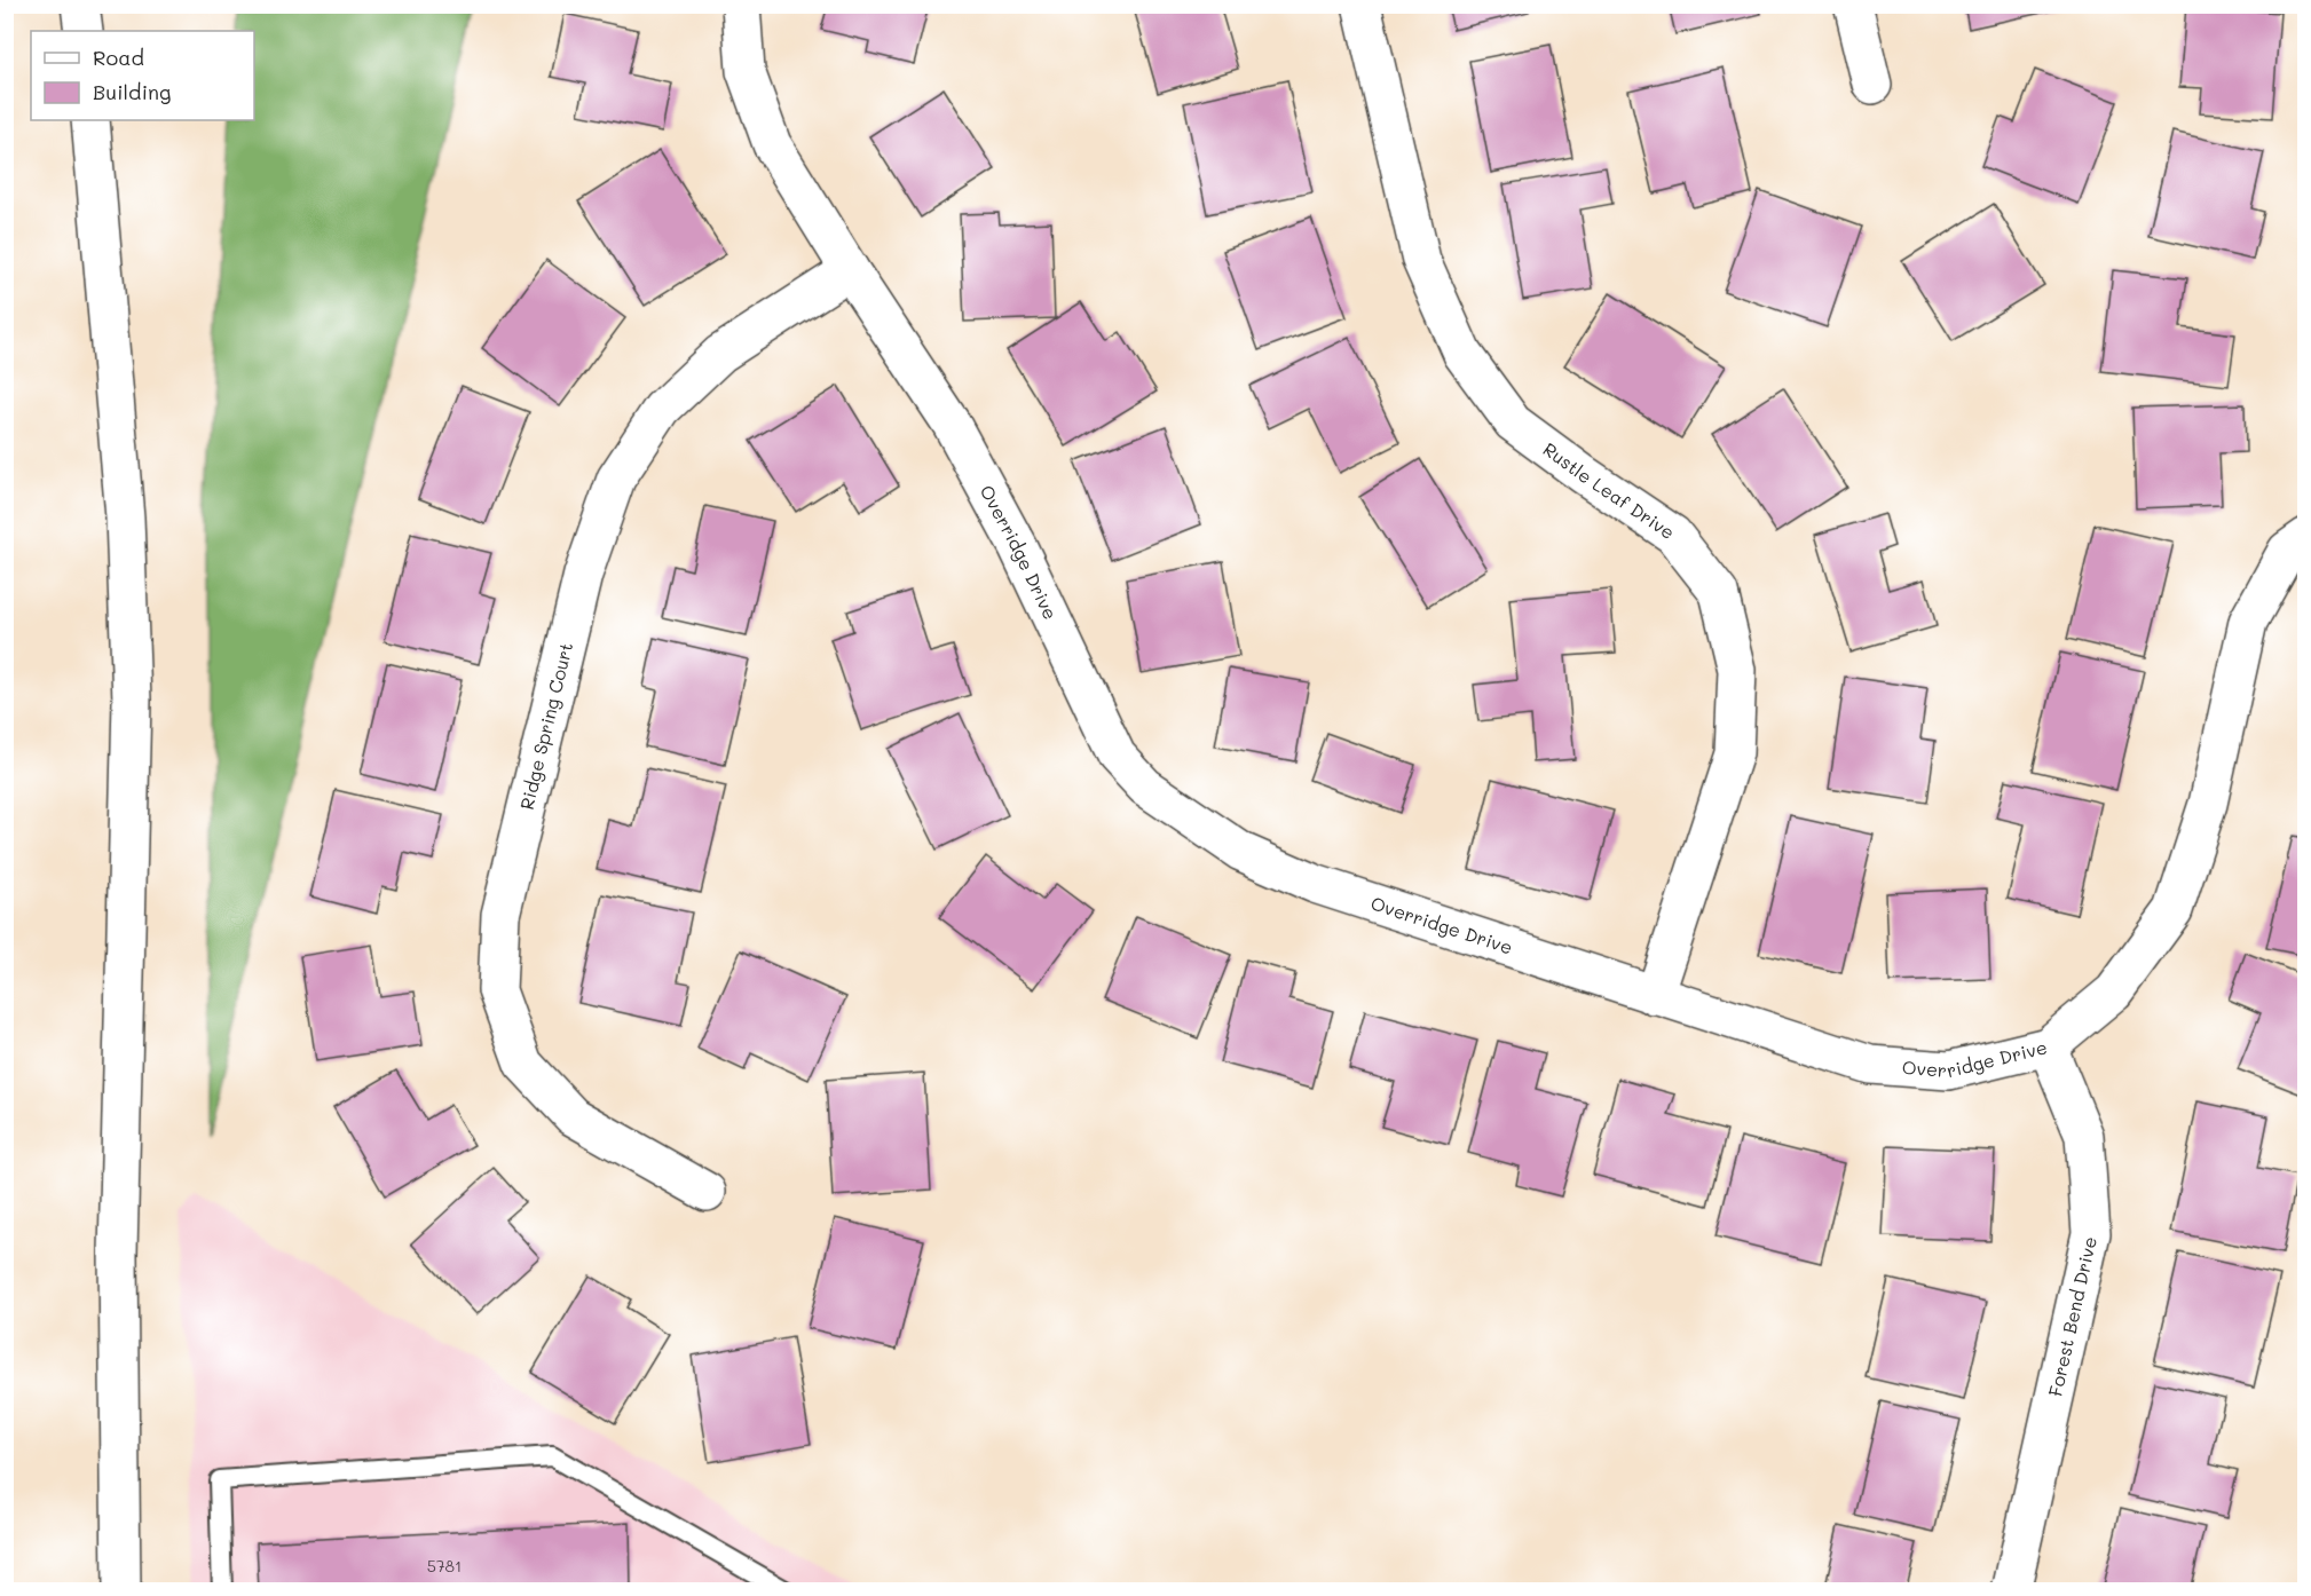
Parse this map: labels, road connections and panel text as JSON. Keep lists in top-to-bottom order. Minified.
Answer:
{"streets":{"main road":["Rustle Leaf Drive","Overridge Drive","Ridge Spring Court","Forest Bend Drive"]},"crossings":[["Rustle Leaf Drive","Overridge Drive"],["Overridge Drive","Ridge Spring Court"],["Overridge Drive","Forest Bend Drive"]],"house_numbers":["5781"],"legend":["Road","Building"]}
